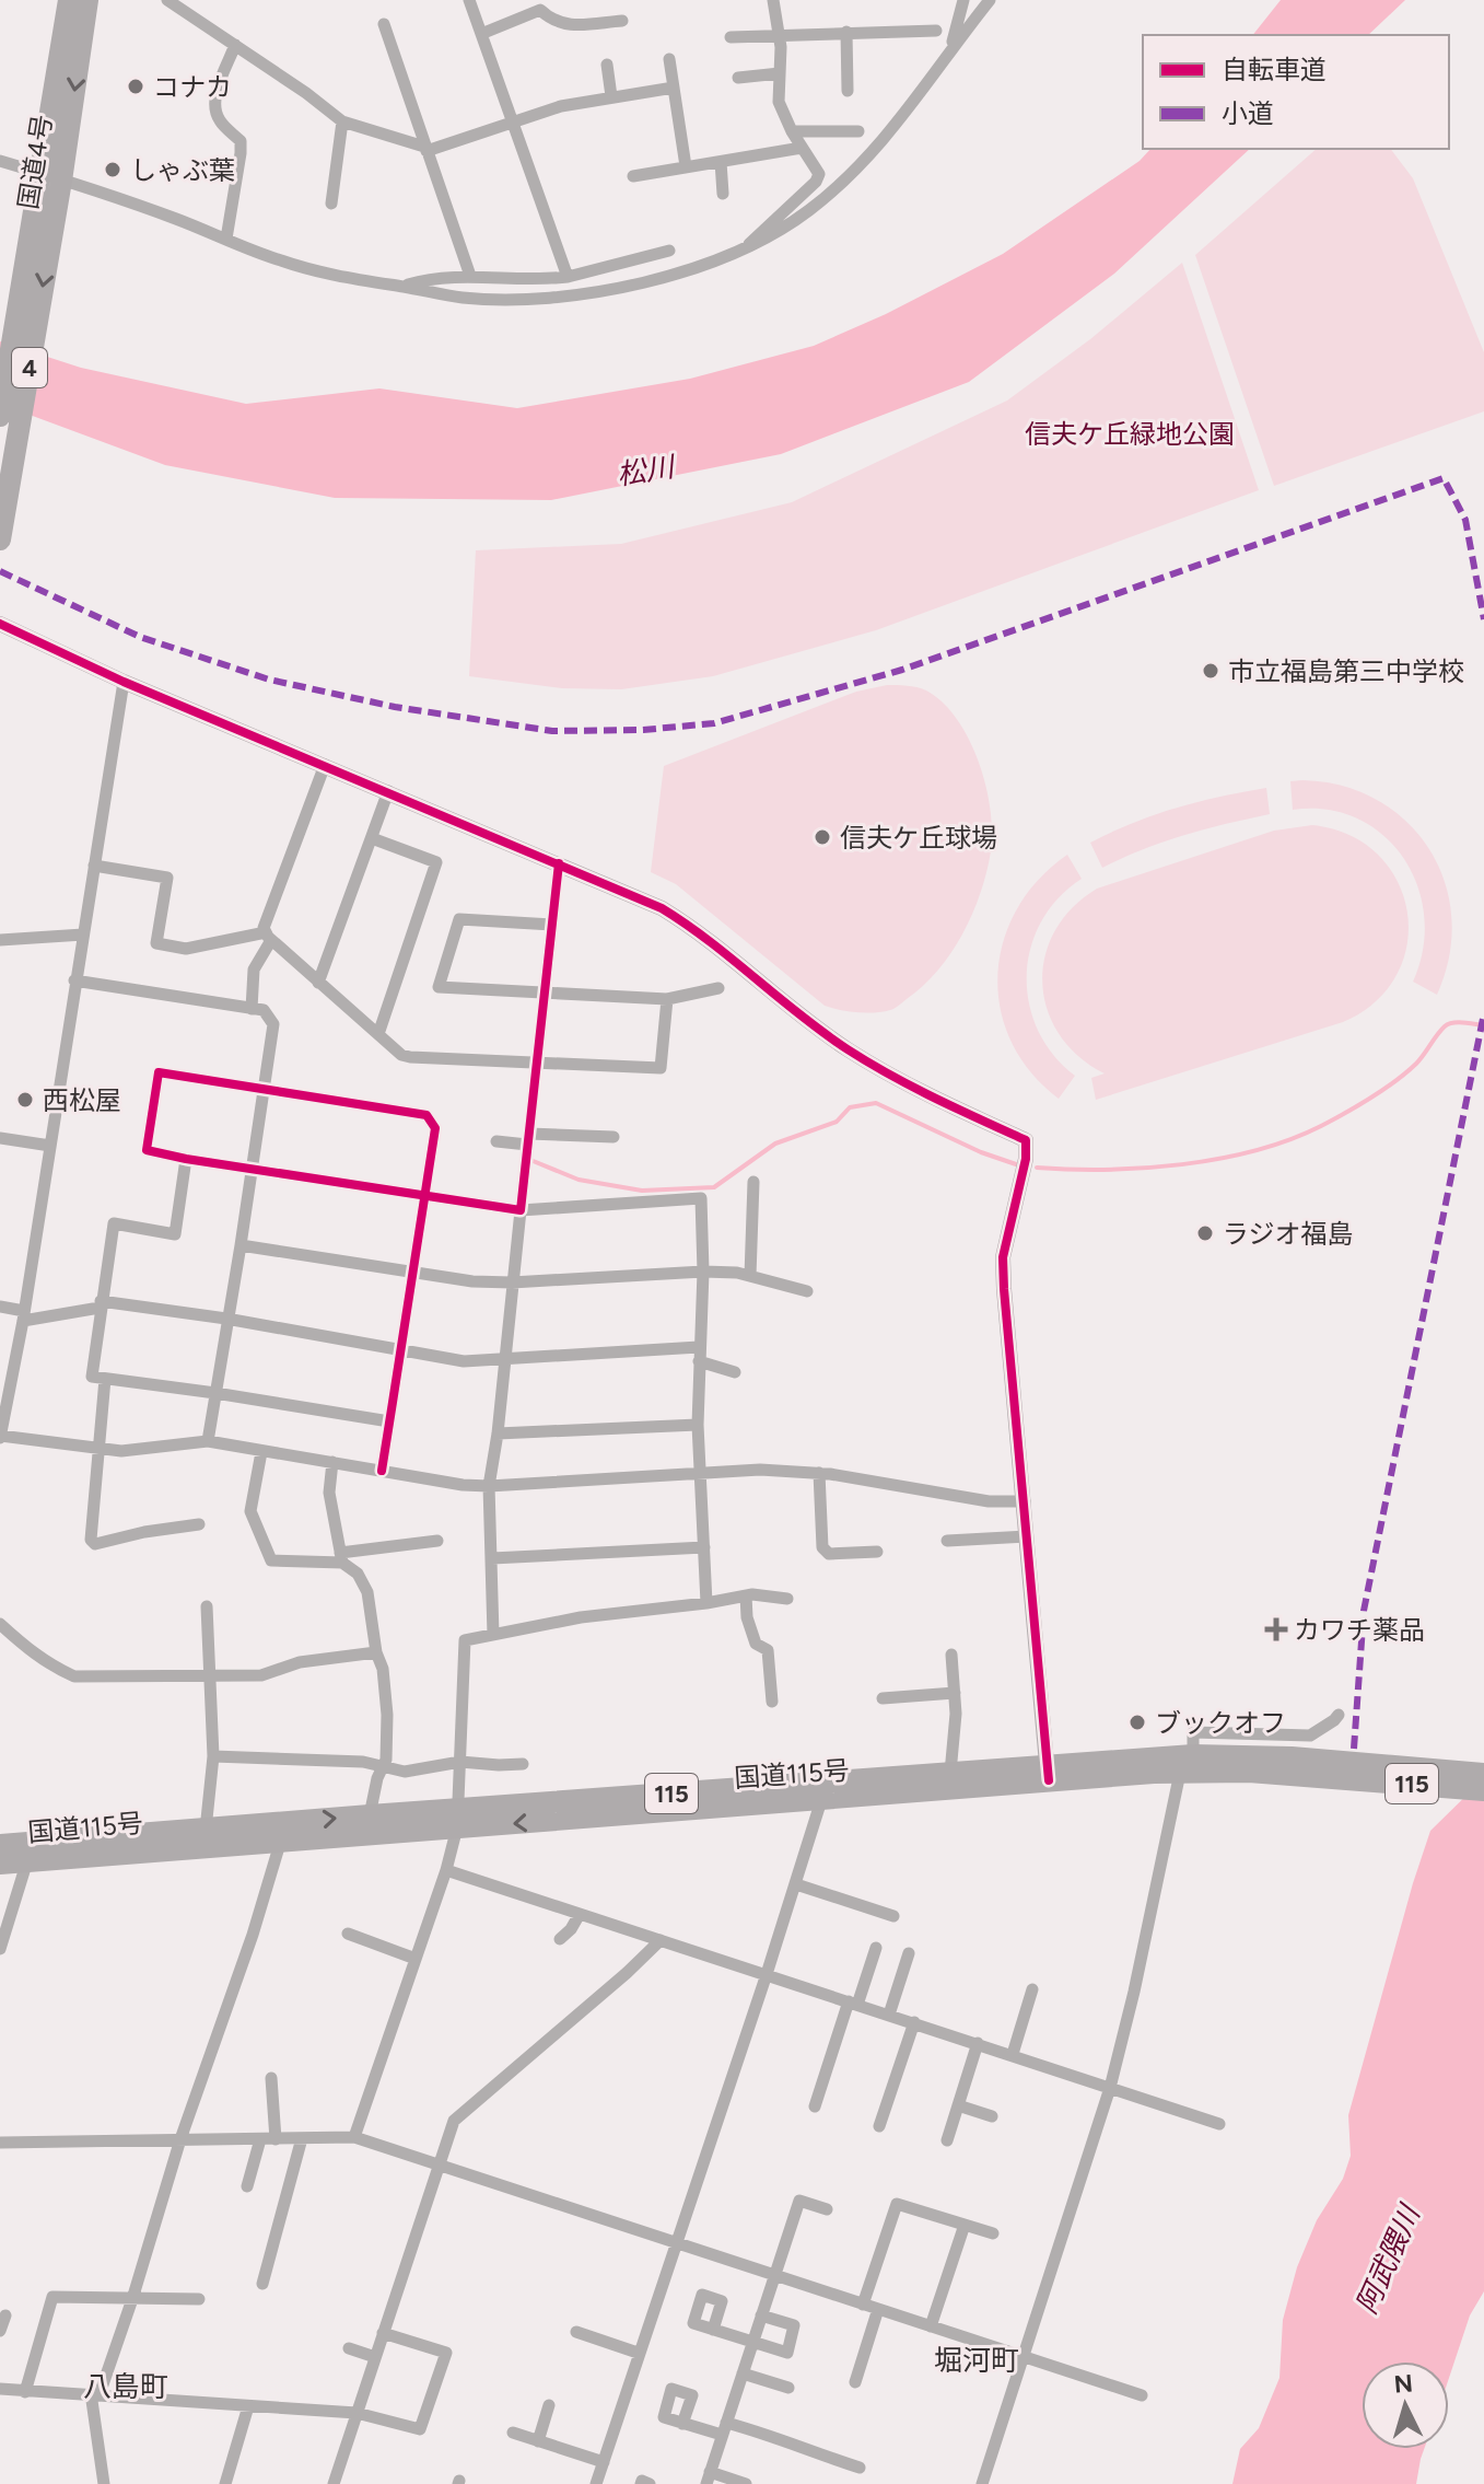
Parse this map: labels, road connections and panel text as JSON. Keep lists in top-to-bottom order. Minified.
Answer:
{"streets":{"highway":["国道4号","4","国道115号","115"]},"districts":["堀河町","八島町"],"water":["松川","阿武隈川"],"parks":["信夫ケ丘緑地公園"],"places":{"other":["コナカ","しゃぶ葉","市立福島第三中学校","信夫ケ丘球場","西松屋","ラジオ福島","ブックオフ"],"health":["カワチ薬品"]},"legend":["自転車道","小道"],"north":"top"}
